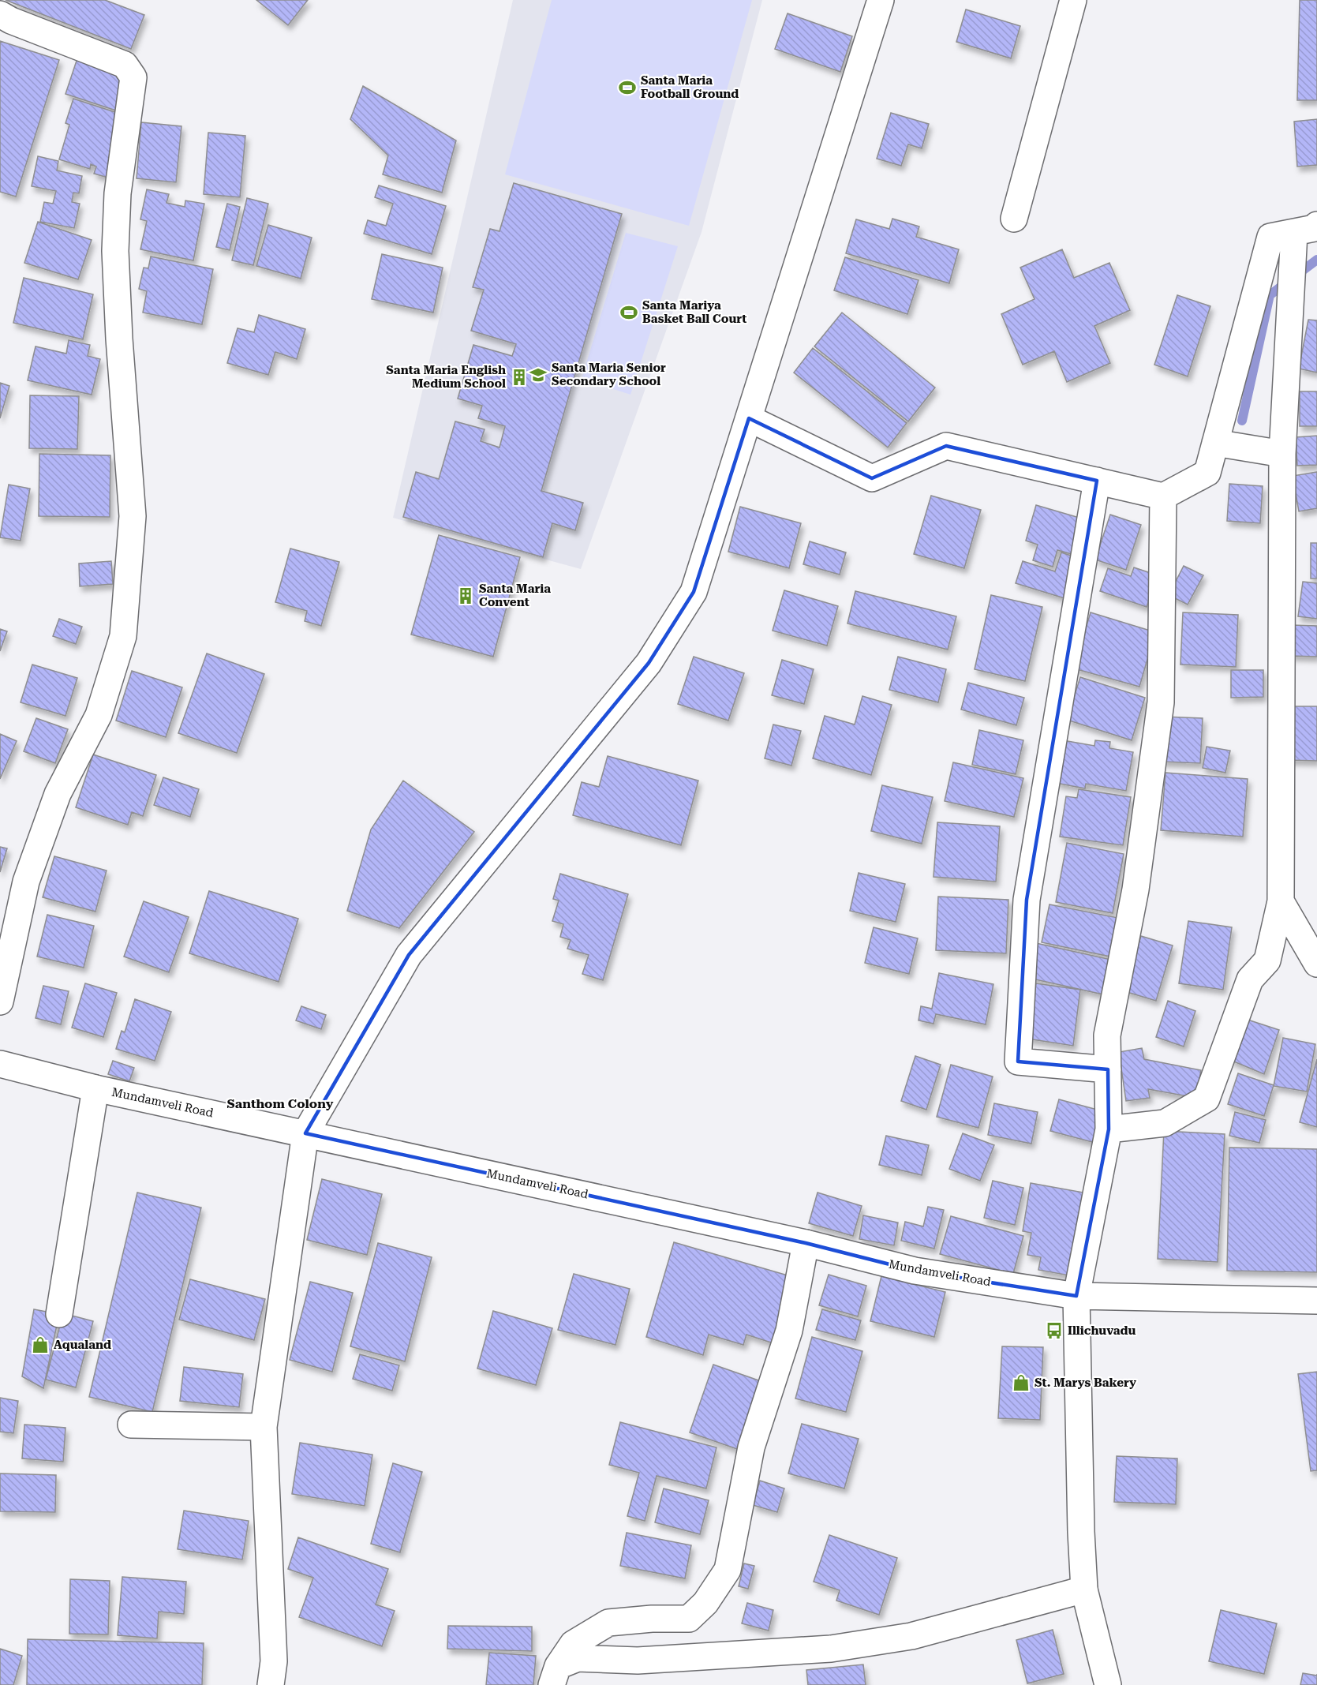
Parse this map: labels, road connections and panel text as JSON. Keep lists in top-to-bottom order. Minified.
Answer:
{"streets":{"street":["Mundamveli Road"]},"districts":["Santhom Colony"],"places":{"sports":["Santa Maria Football Ground","Santa Mariya Basket Ball Court"],"school or university":["Santa Maria Senior Secondary School"],"building":["Santa Maria English Medium School","Santa Maria Convent"],"bus stop":["Illichuvadu"],"shop":["Aqualand","St. Marys Bakery"]}}
